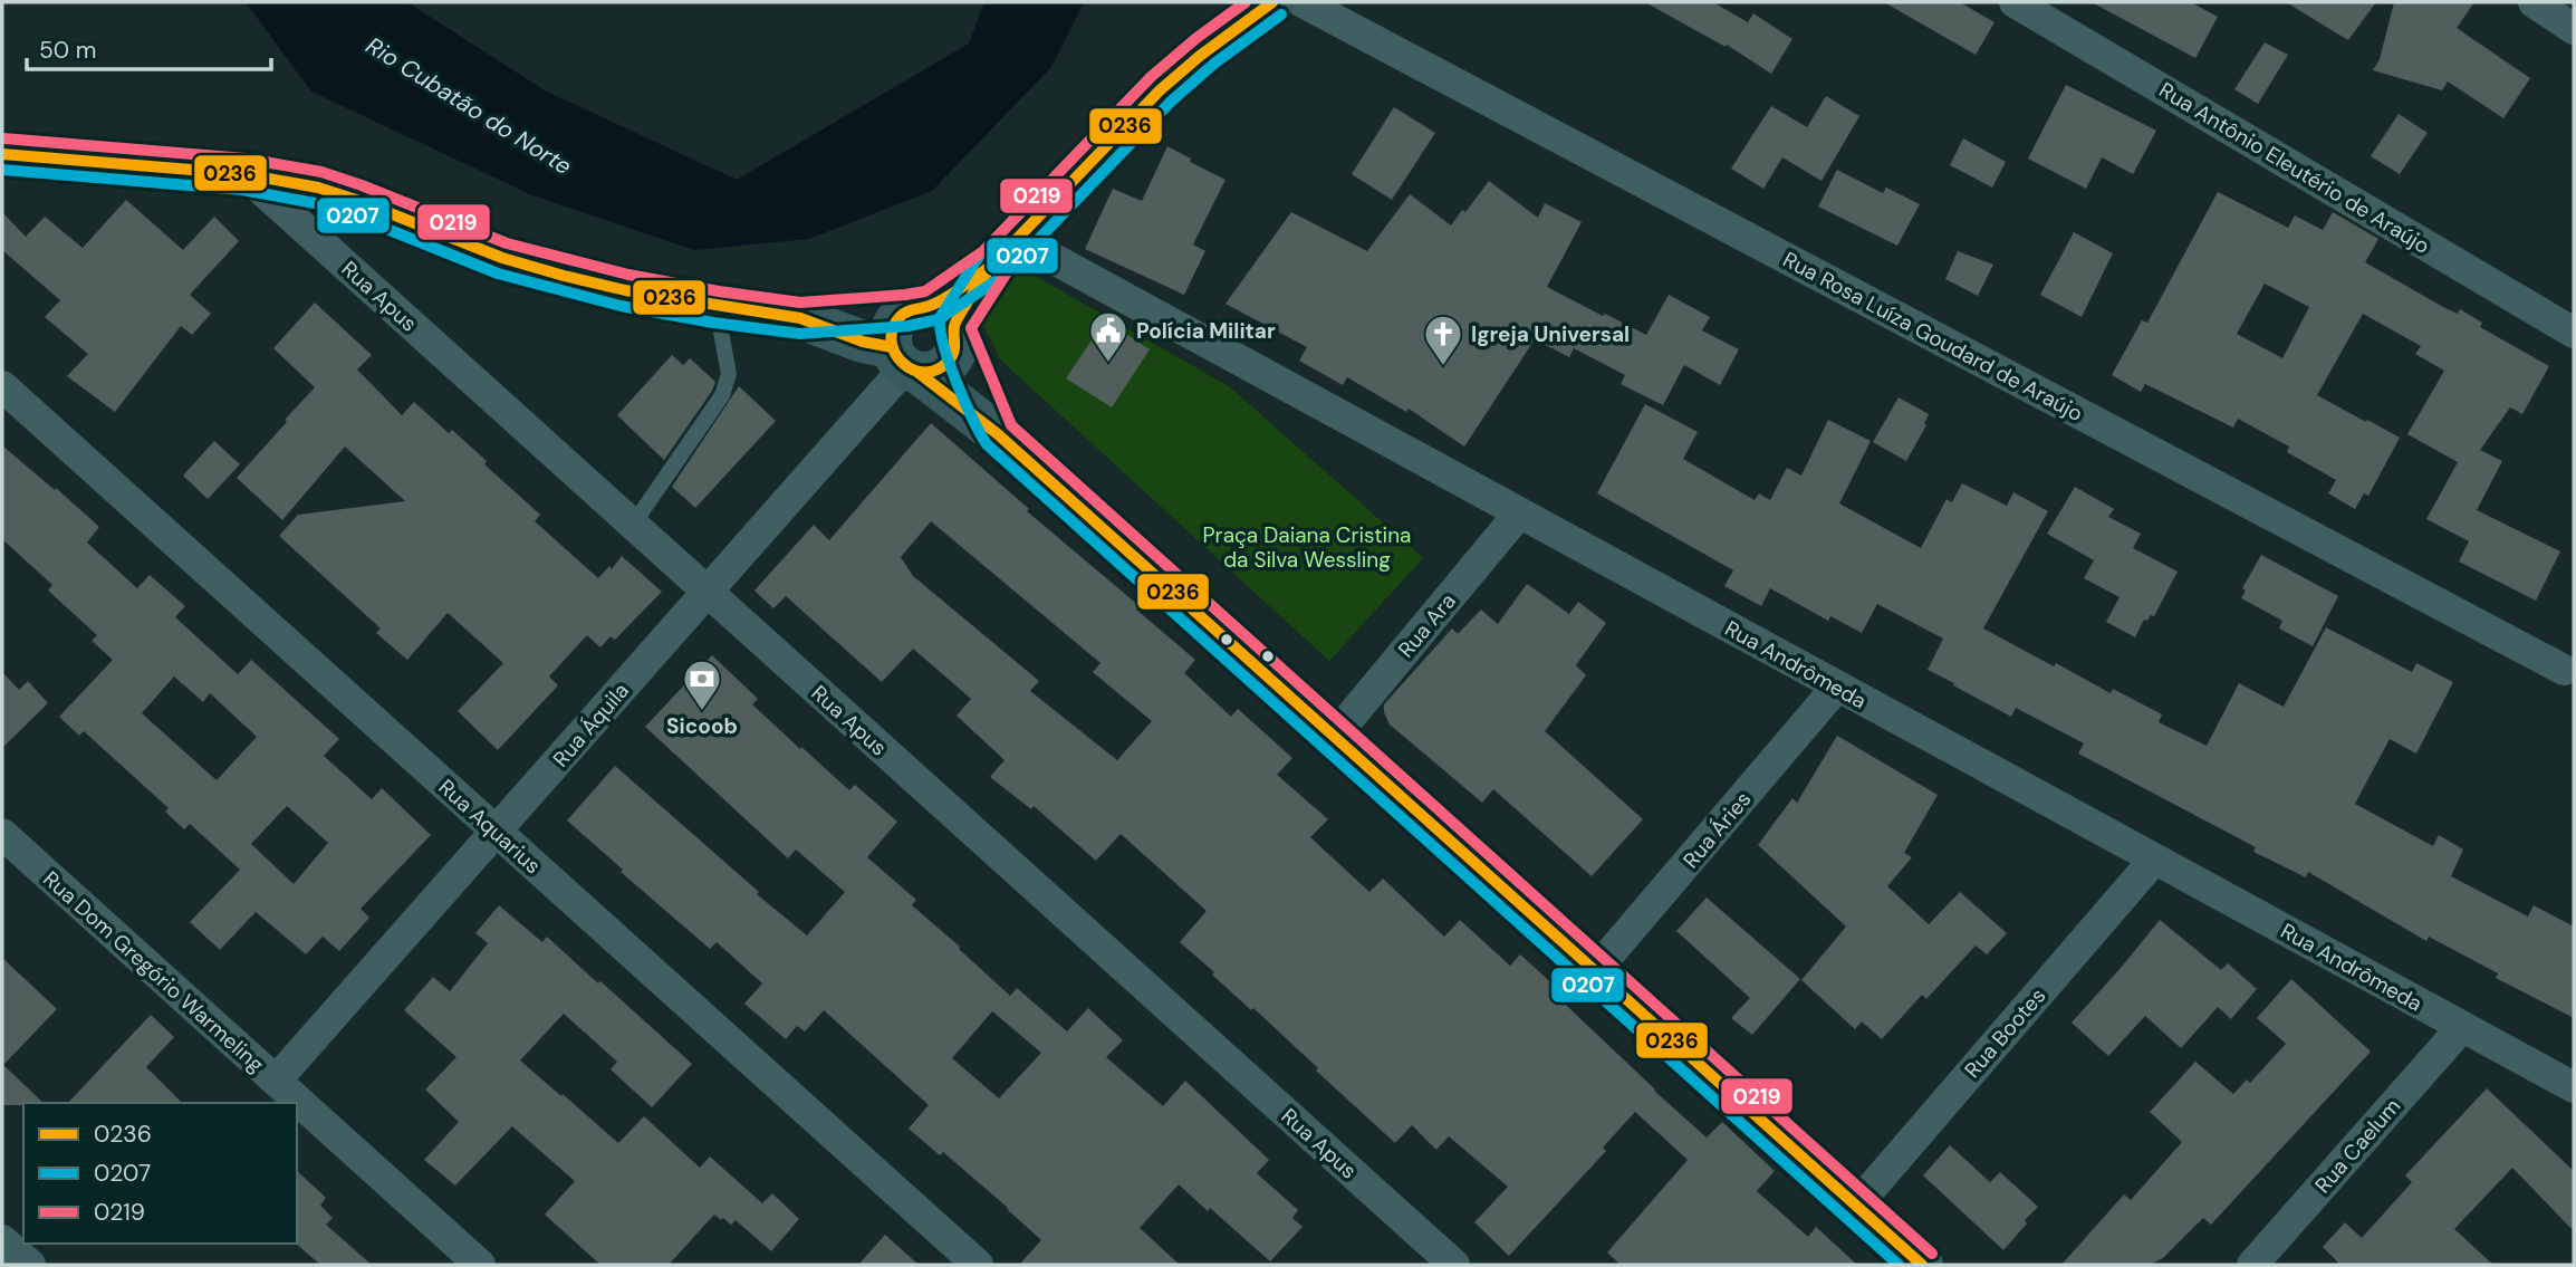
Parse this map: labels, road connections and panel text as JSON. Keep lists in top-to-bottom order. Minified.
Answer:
{"streets":{"street":["Rua Antônio Eleutério de Araújo","Rua Apus","Rua Rosa Luíza Goudard de Araújo","Rua Ara","Rua Andrômeda","Rua Áquila","Rua Aquarius","Rua Áries","Rua Dom Gregório Warmeling","Rua Bootes","Rua Caelum"]},"crossings":[["Rua Apus","Rua Áquila"],["Rua Ara","Rua Andrômeda"],["Rua Andrômeda","Rua Áries"],["Rua Andrômeda","Rua Bootes"],["Rua Andrômeda","Rua Caelum"],["Rua Áquila","Rua Aquarius"],["Rua Áquila","Rua Dom Gregório Warmeling"]],"water":["Rio Cubatão do Norte"],"parks":["Praça Daiana Cristina da Silva Wessling"],"places":{"public building":["Polícia Militar"],"church":["Igreja Universal"],"bank":["Sicoob"]},"lines":["transit line 0236","transit line 0219","transit line 0207"],"legend":["0236","0207","0219"],"scale_bar":"50 m"}
